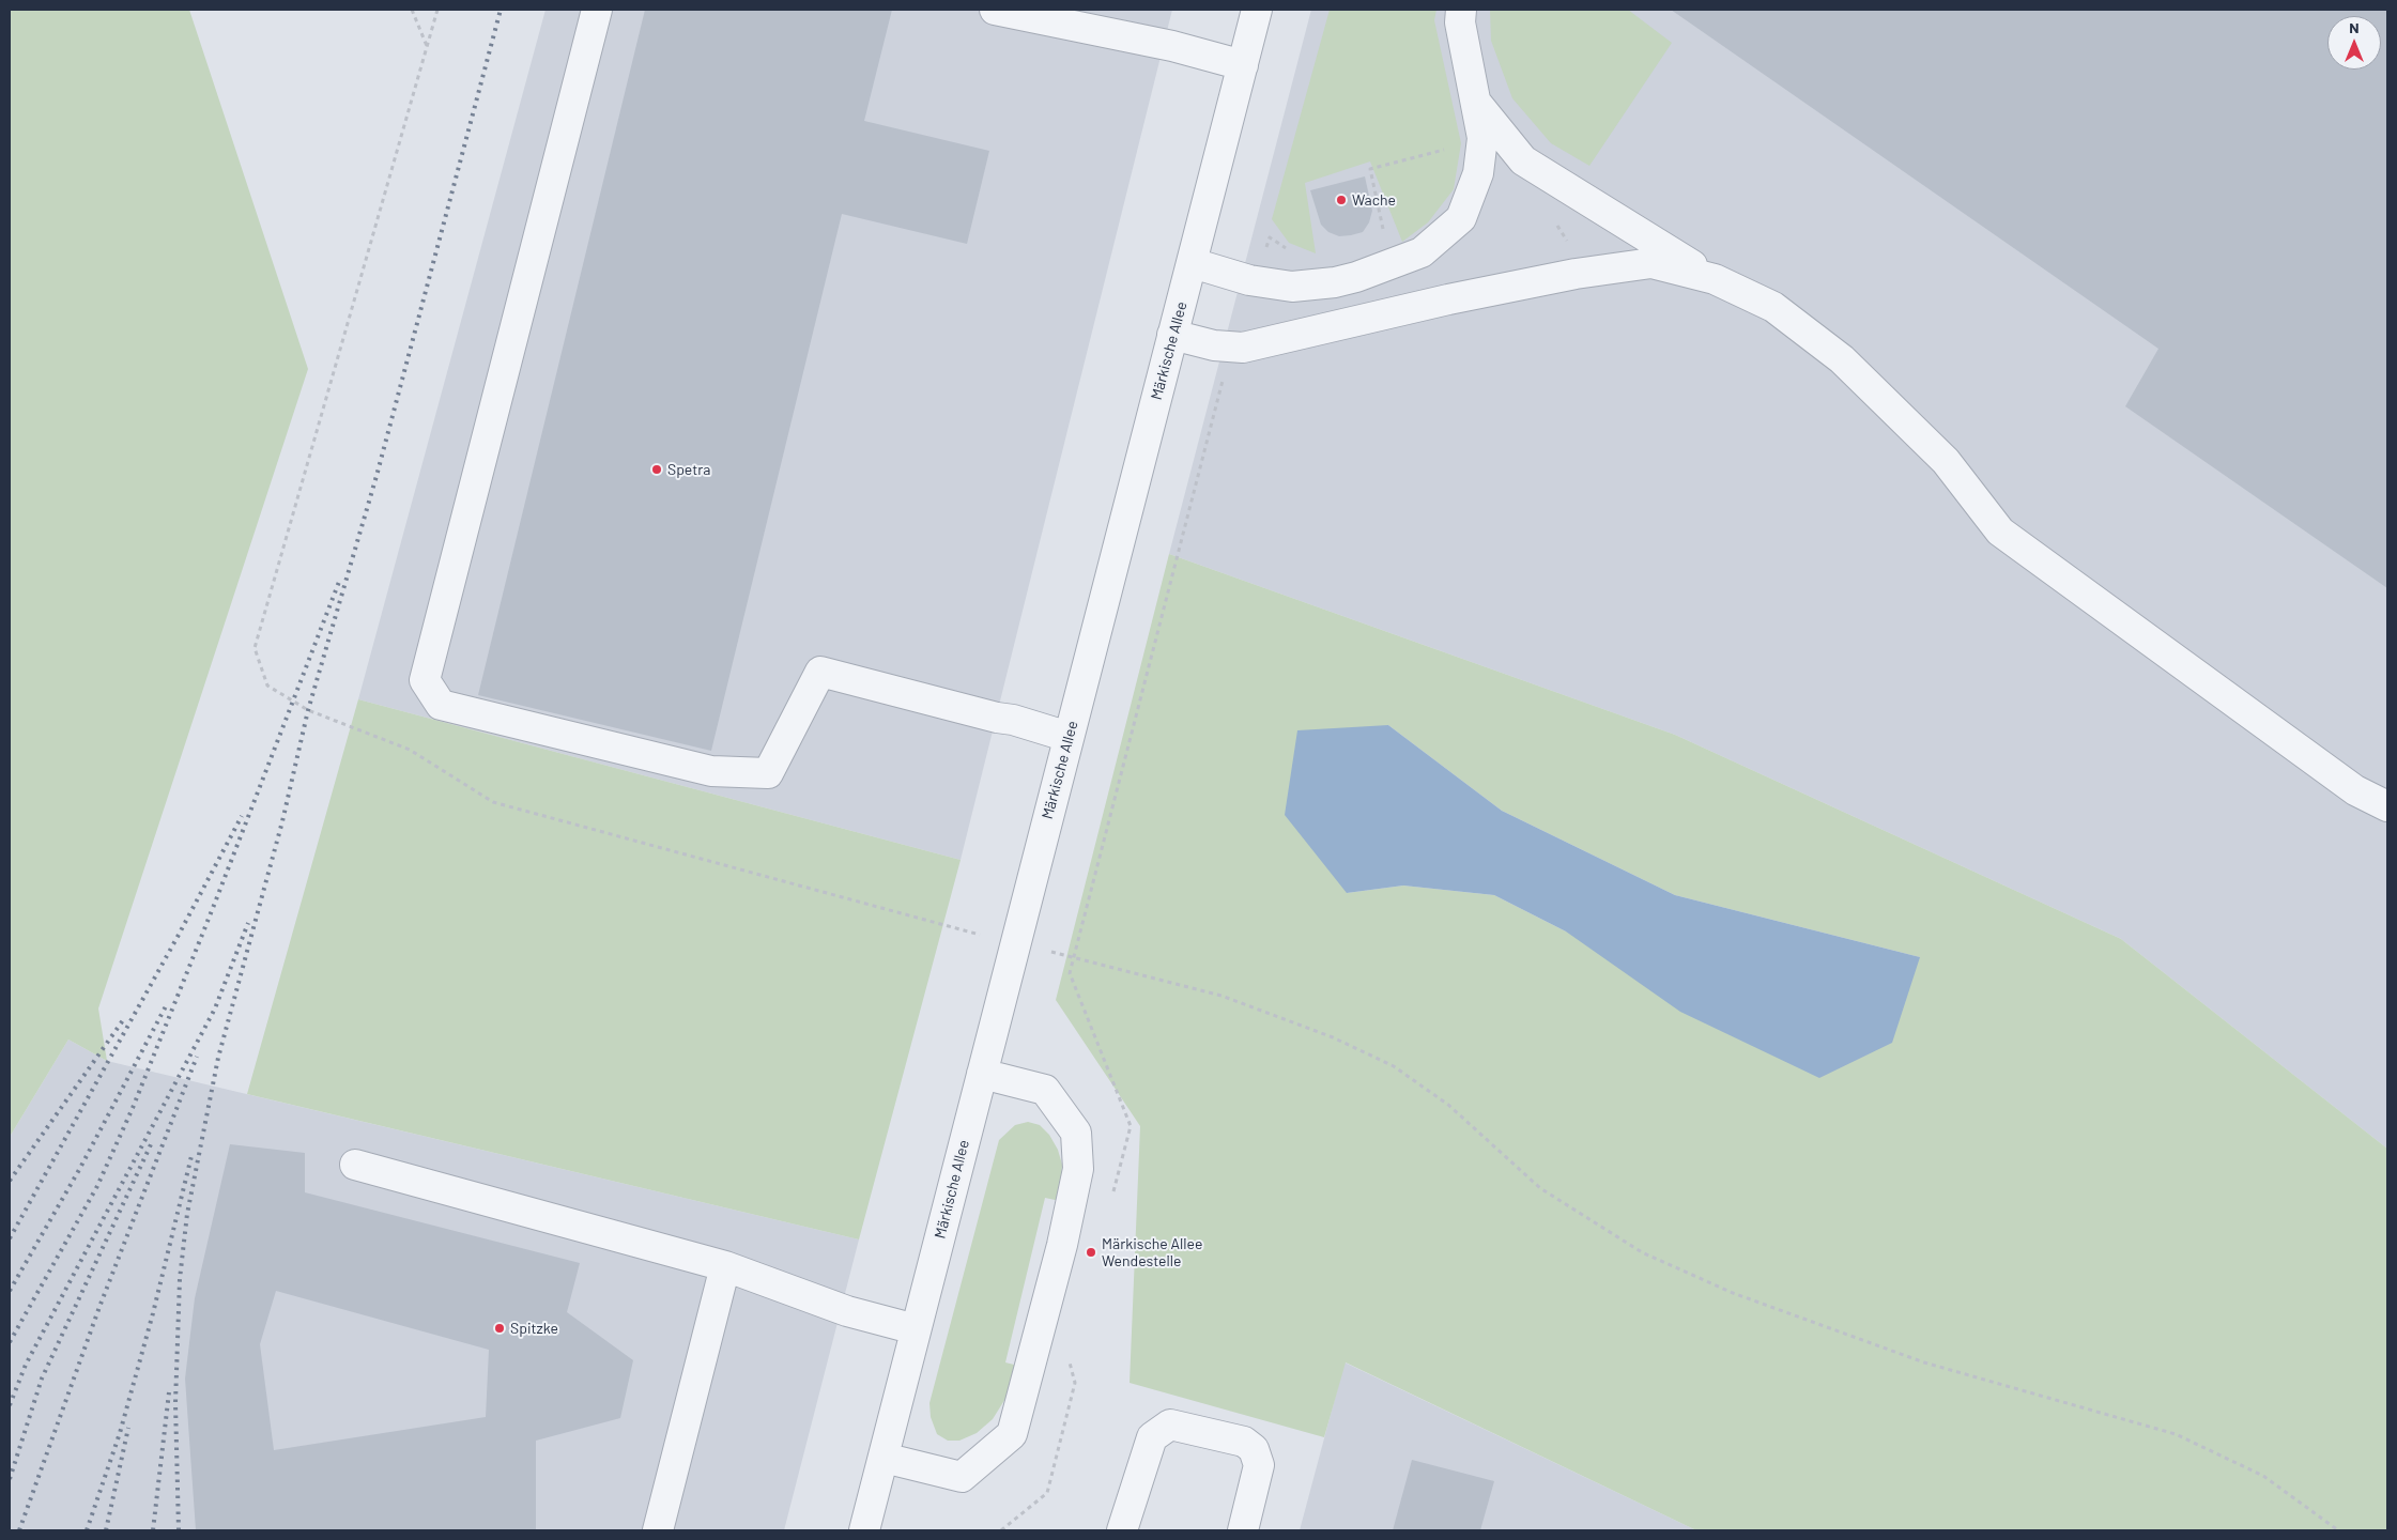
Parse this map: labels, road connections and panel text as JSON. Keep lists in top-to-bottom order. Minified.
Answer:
{"streets":{"street":["Märkische Allee"]},"places":["Wache","Spetra","Märkische Allee Wendestelle","Spitzke"],"north":"top"}
